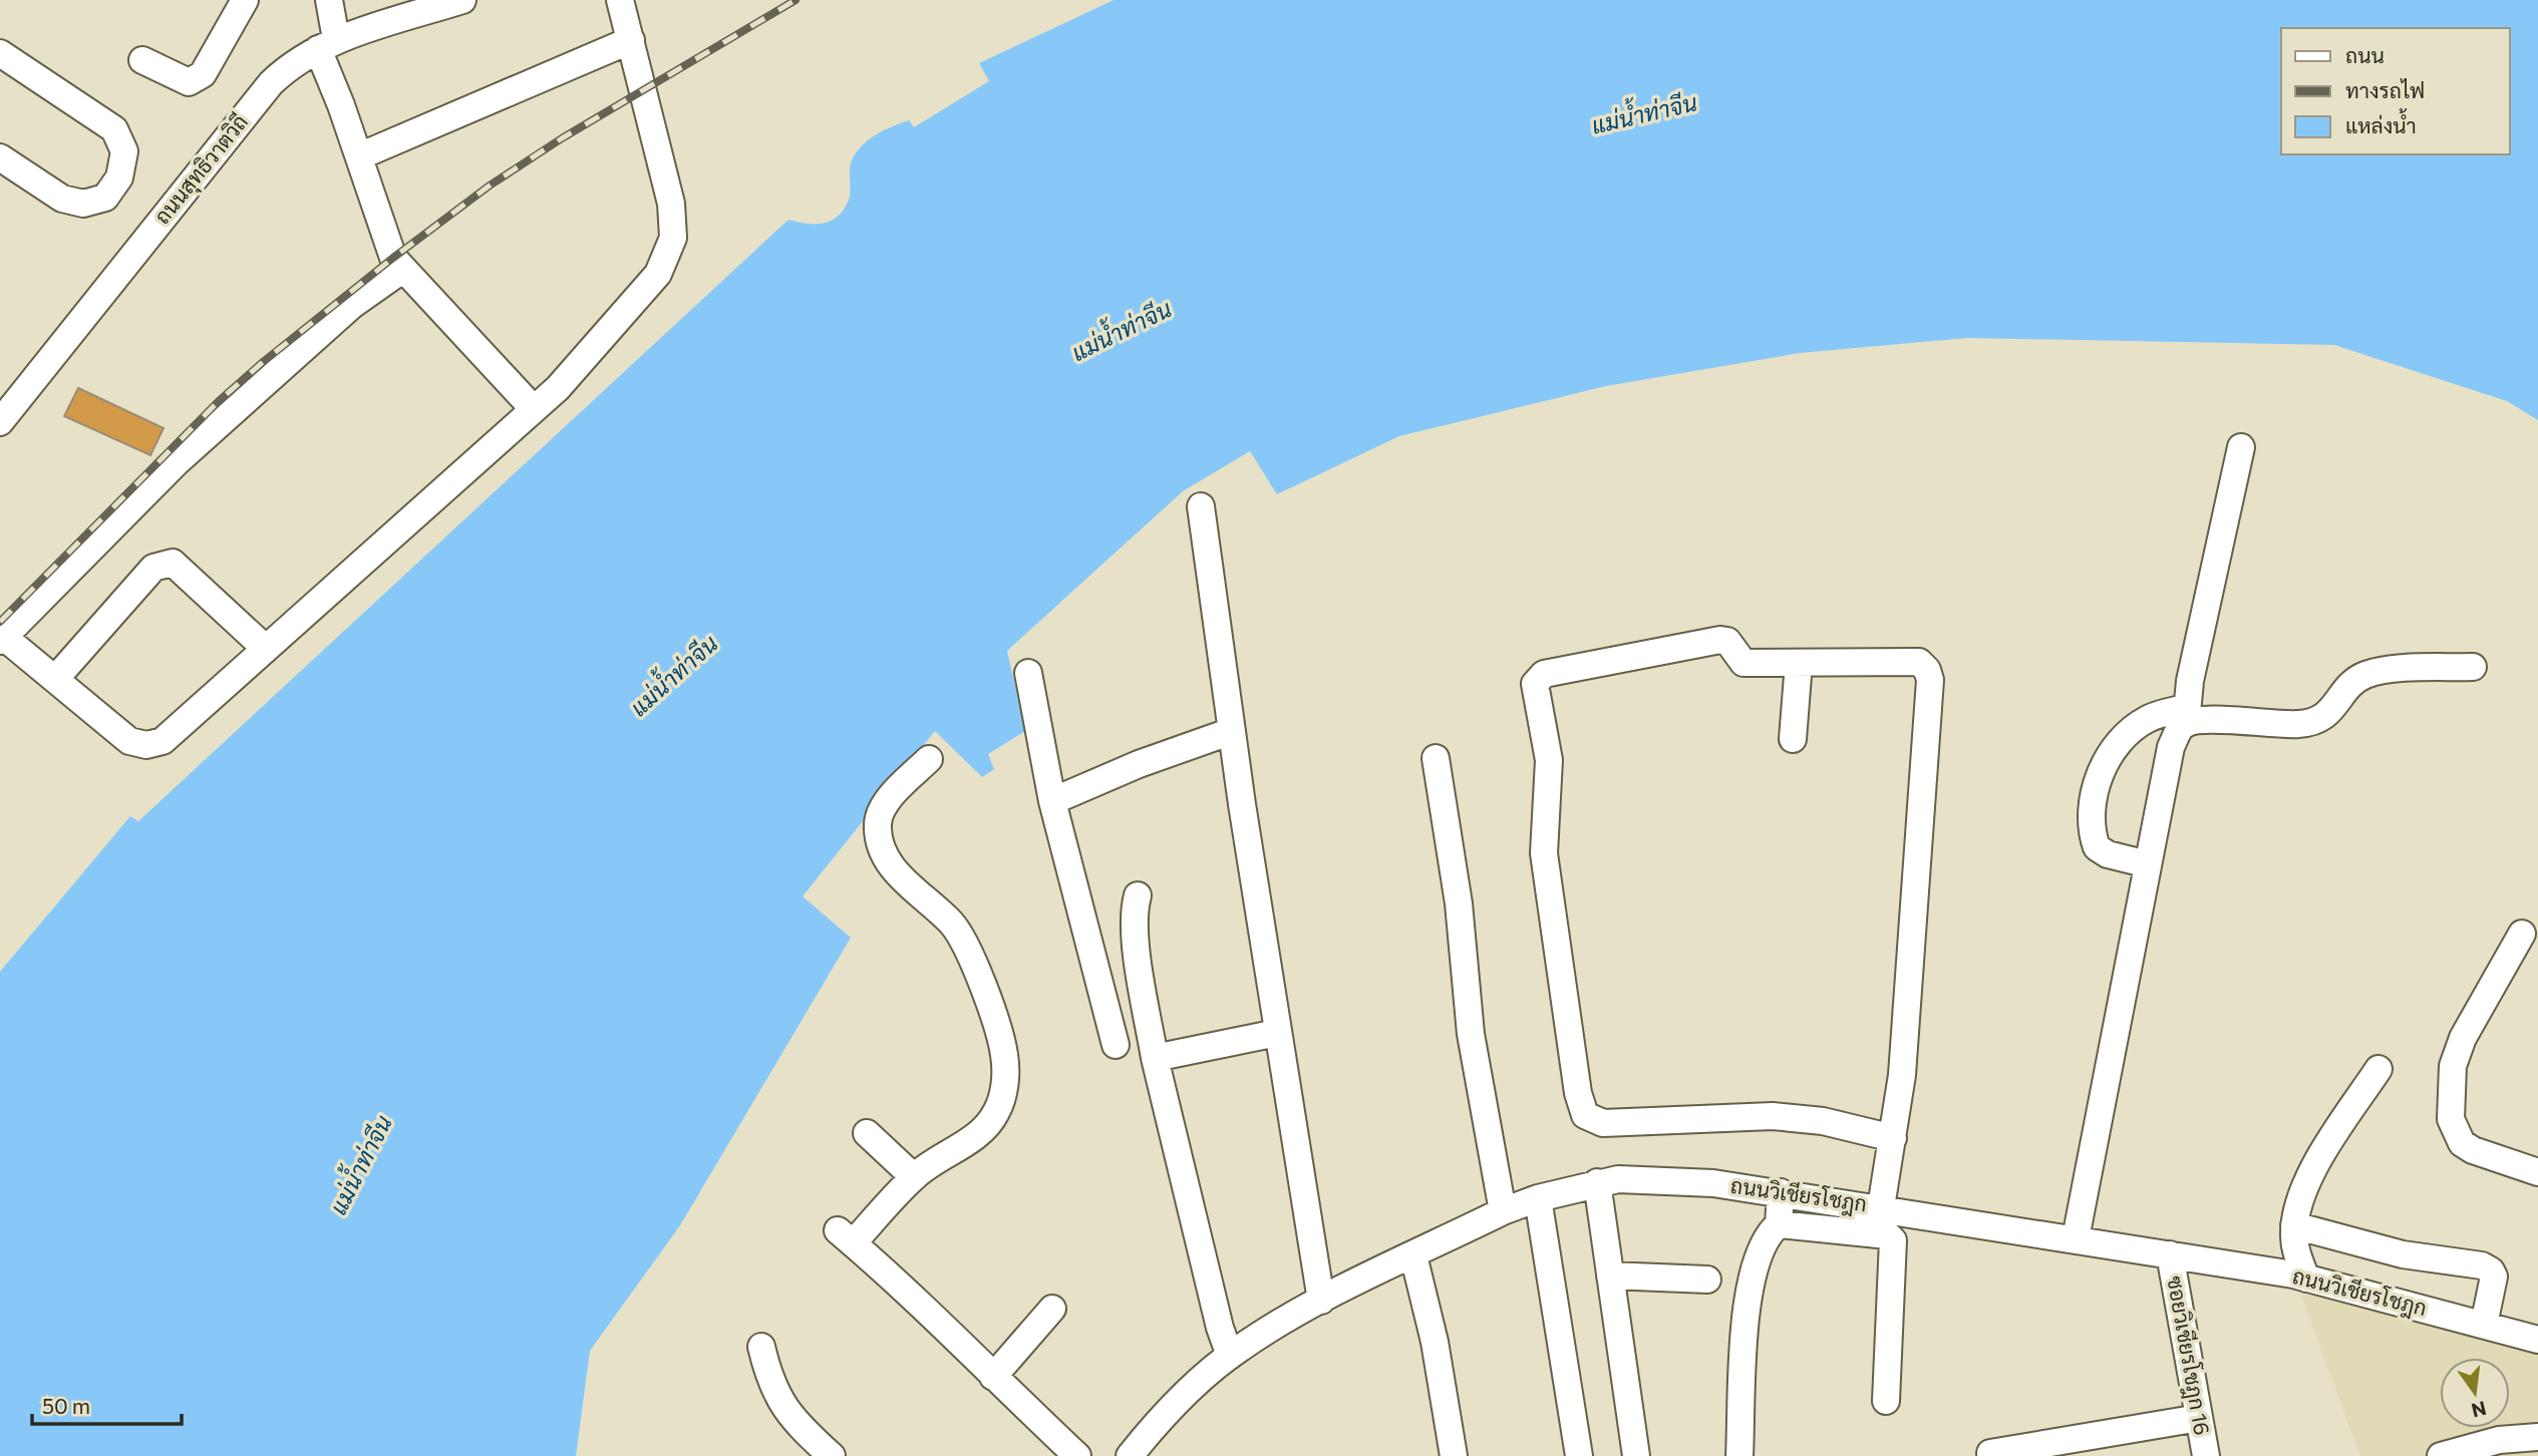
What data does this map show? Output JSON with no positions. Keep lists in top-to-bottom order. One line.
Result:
{"streets":{"street":["ถนนสุทธิวาตวิถี","ถนนวิเชียรโชฎก","ซอยวิเชียรโชฎก 16"]},"crossings":[["ถนนวิเชียรโชฎก","ซอยวิเชียรโชฎก 16"]],"water":["แม่น้ำท่าจีน"],"legend":["ถนน","ทางรถไฟ","แหล่งน้ำ"],"scale_bar":"50 m","north":"bottom"}
